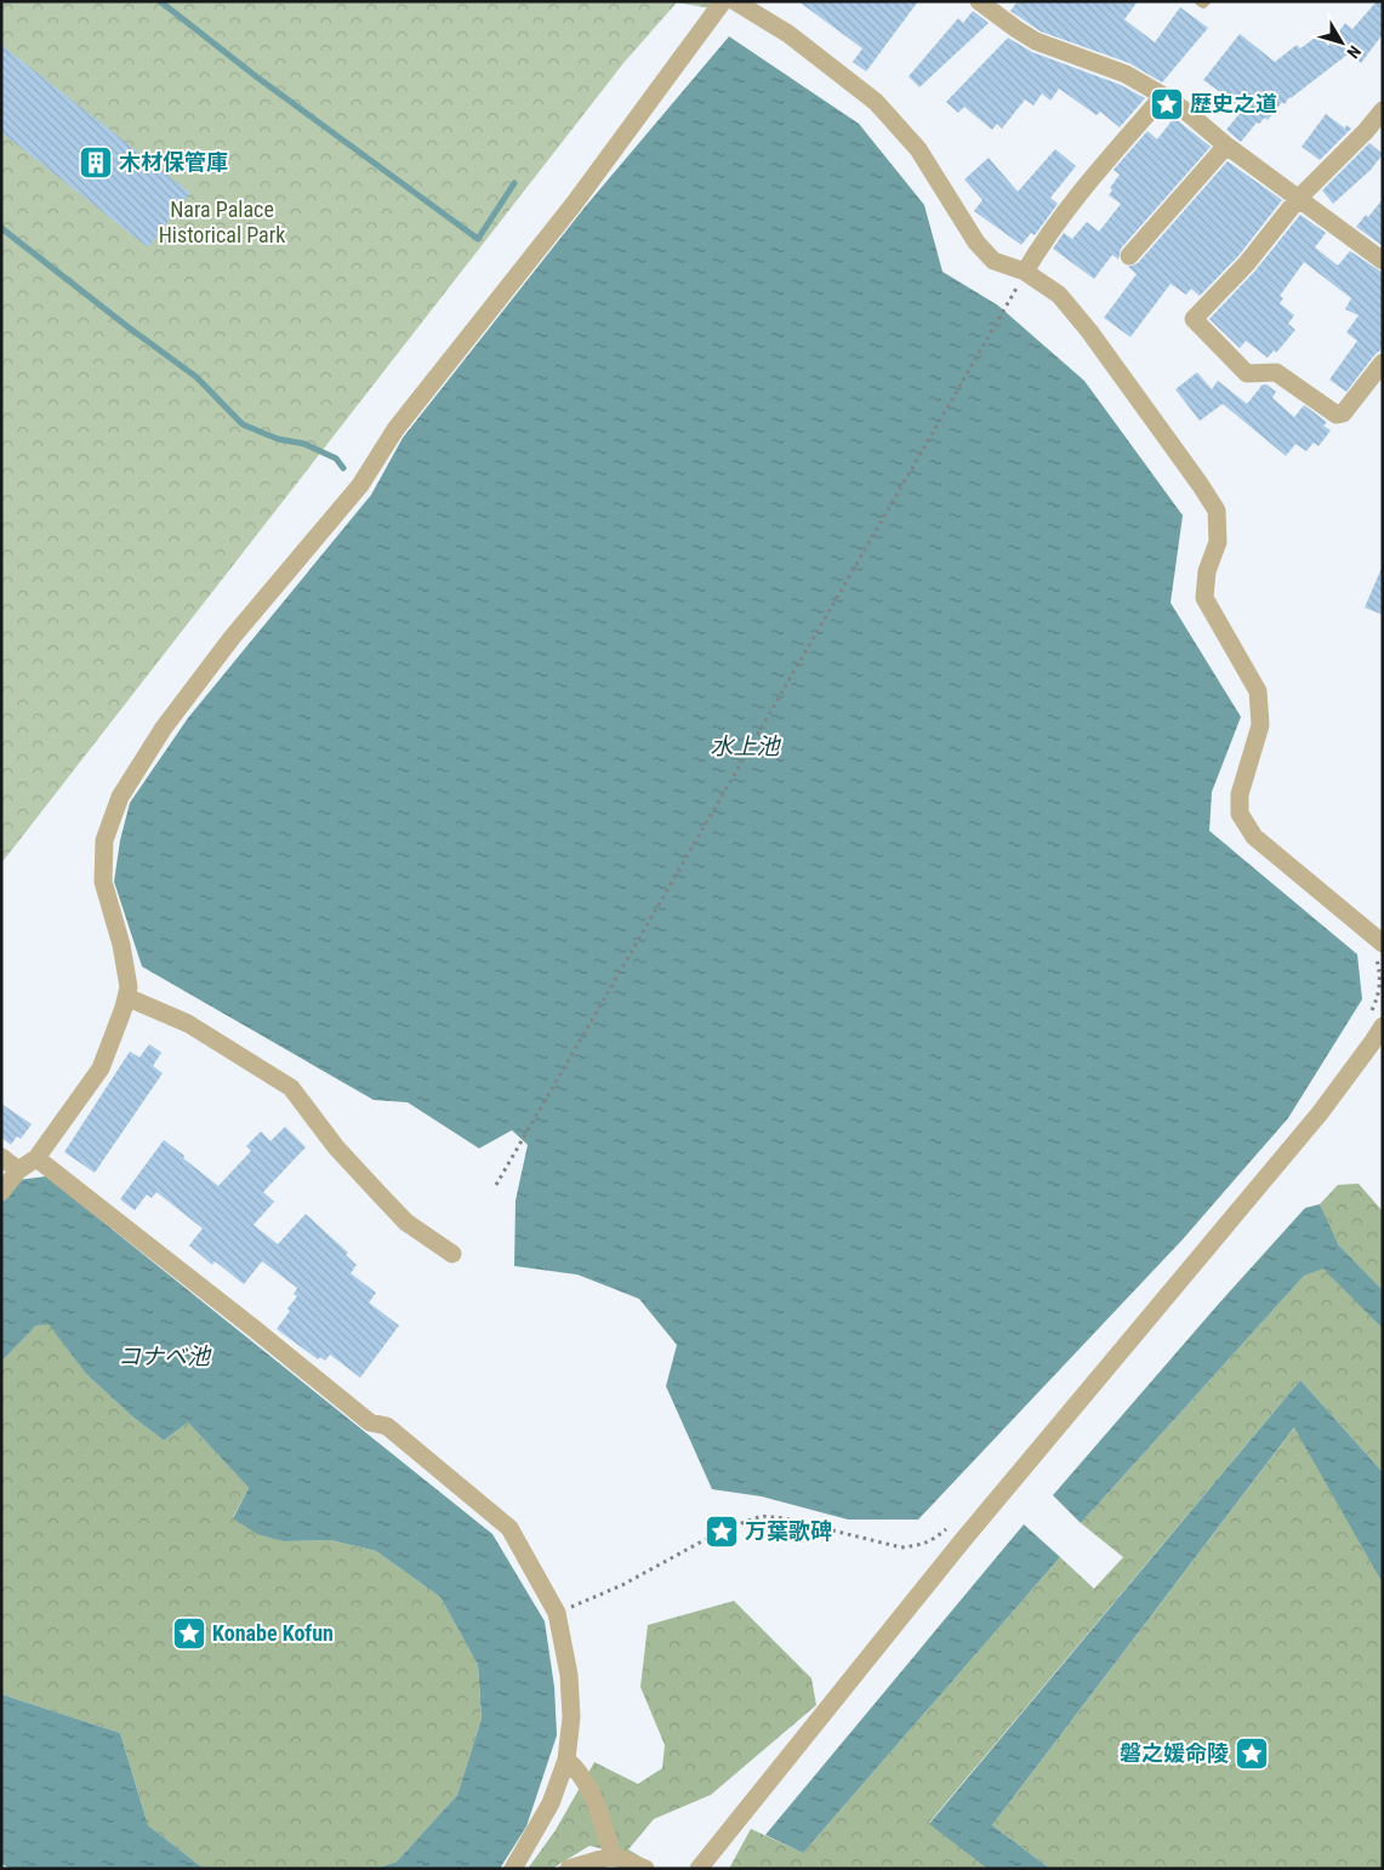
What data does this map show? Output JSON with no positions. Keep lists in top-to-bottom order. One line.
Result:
{"water":["水上池","コナベ池"],"parks":["Nara Palace Historical Park"],"places":{"place":["歴史之道","万葉歌碑","Konabe Kofun","磐之媛命陵"],"building":["木材保管庫"]},"north":"bottom right"}
